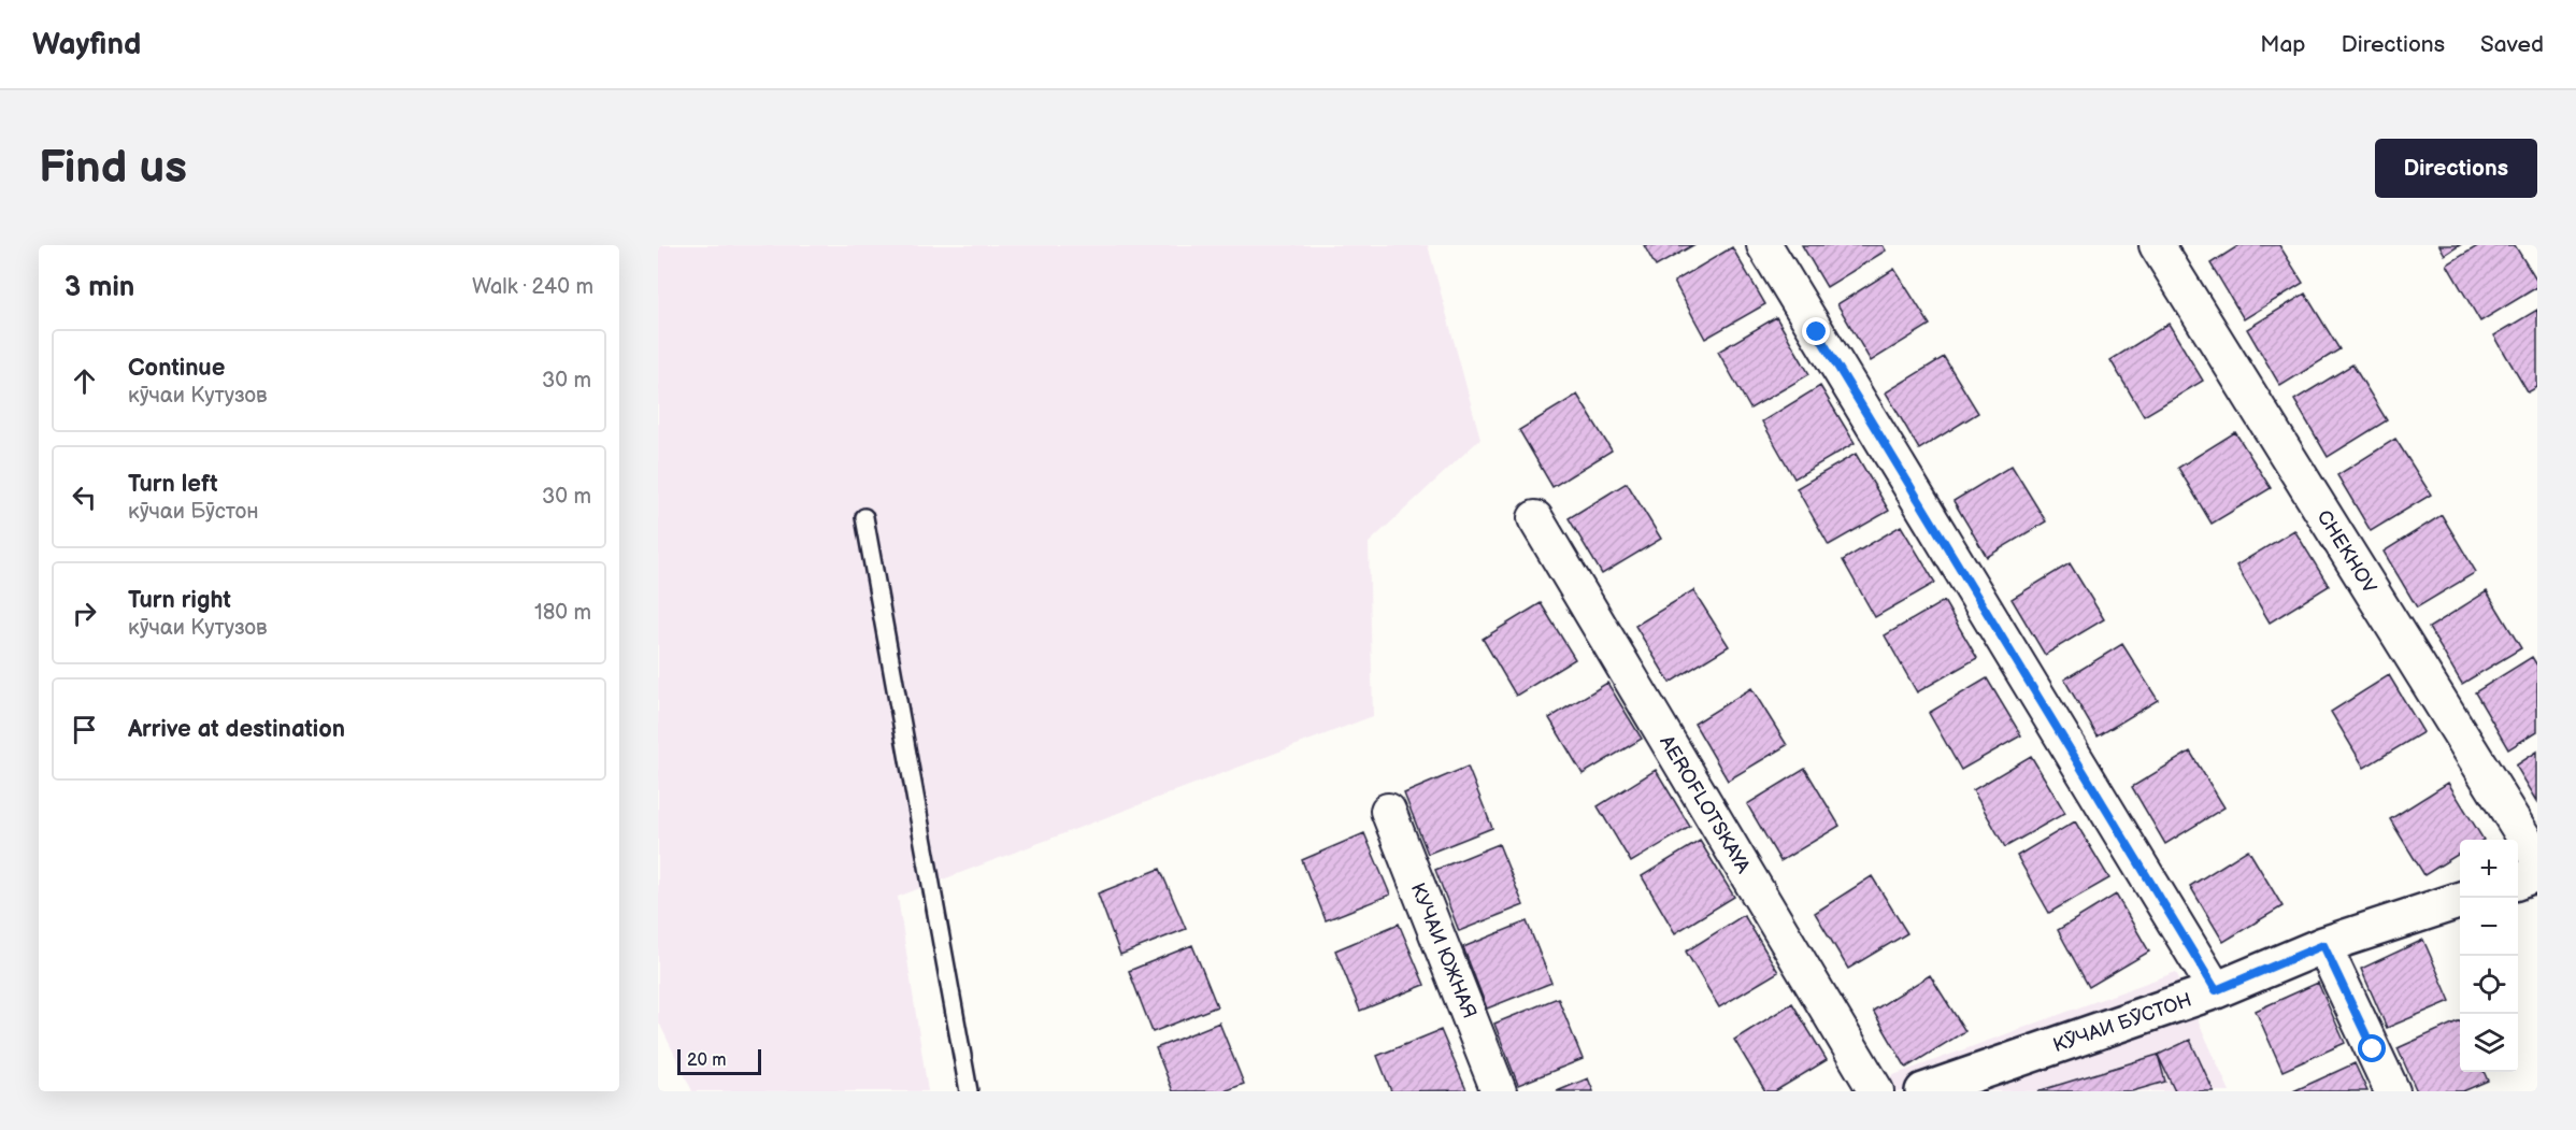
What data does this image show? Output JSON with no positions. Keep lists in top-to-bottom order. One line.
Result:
{"streets":{"main road":["КӮЧАИ БӮСТОН"],"street":["CHEKHOV","AEROFLOTSKAYA","КУЧАИ ЮЖНАЯ"]},"scale_bar":"20 m","page":{"header":"Wayfind","nav":["Map","Directions","Saved"],"buttons":"Directions","title":"Find us","heading":["3 min","Walk · 240 m"],"list":[["Continue","кӯчаи Кутузов","30 m"],["Turn left","кӯчаи Бӯстон","30 m"],["Turn right","кӯчаи Кутузов","180 m"],"Arrive at destination"],"map_buttons":["+","−"],"scale":"20 m"}}
